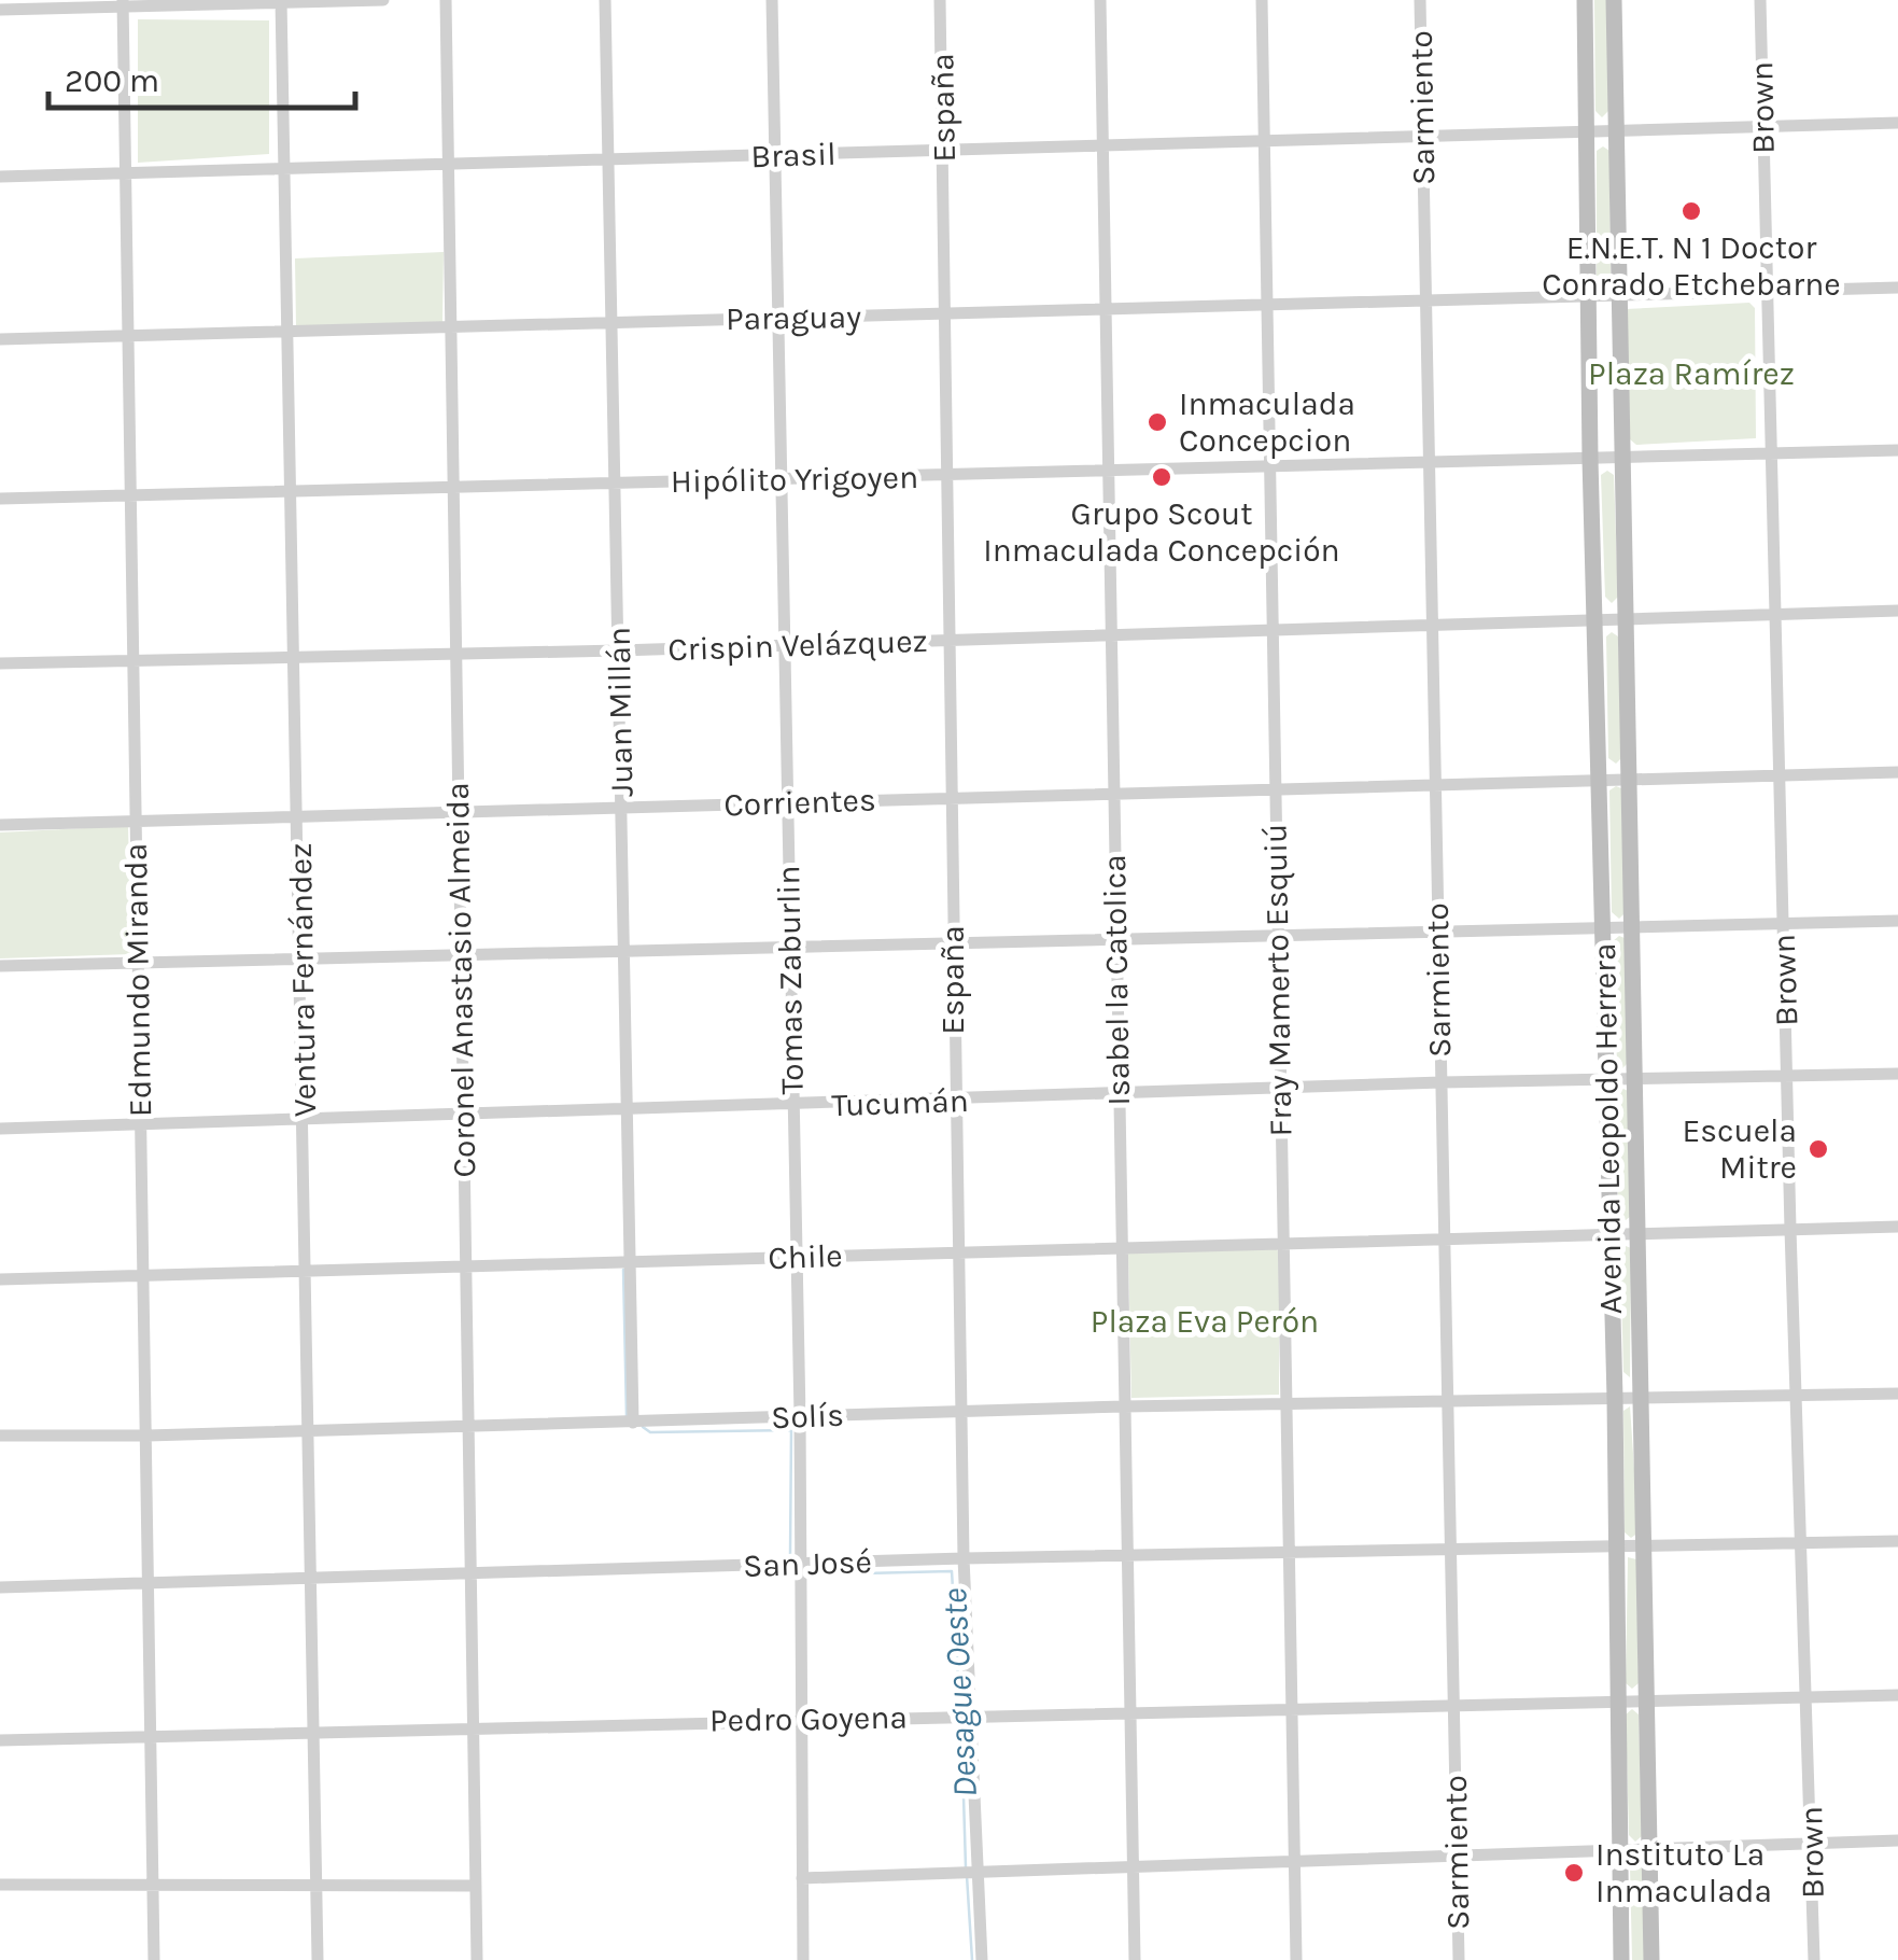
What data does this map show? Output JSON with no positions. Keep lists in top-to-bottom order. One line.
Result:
{"streets":{"street":["España","Sarmiento","Brown","Brasil","Paraguay","Hipólito Yrigoyen","Crispin Velázquez","Juan Millán","Corrientes","Edmundo Miranda","Ventura Fernández","Coronel Anastasio Almeida","Tomas Zaburlin","Isabel la Catolica","Fray Mamerto Esquiú","Tucumán","Avenida Leopoldo Herrera","Chile","Solís","San José","Pedro Goyena"]},"crossings":[["España","Brasil"],["España","Paraguay"],["España","Hipólito Yrigoyen"],["España","Crispin Velázquez"],["España","Corrientes"],["España","Tucumán"],["España","Chile"],["España","Solís"],["España","San José"],["España","Pedro Goyena"],["Sarmiento","Brasil"],["Sarmiento","Paraguay"],["Sarmiento","Hipólito Yrigoyen"],["Sarmiento","Crispin Velázquez"],["Sarmiento","Corrientes"],["Sarmiento","Tucumán"],["Sarmiento","Chile"],["Sarmiento","Solís"],["Sarmiento","San José"],["Sarmiento","Pedro Goyena"],["Brown","Hipólito Yrigoyen"],["Brown","Crispin Velázquez"],["Brown","Corrientes"],["Brown","Tucumán"],["Brown","Chile"],["Brown","Solís"],["Brown","San José"],["Brown","Pedro Goyena"],["Brasil","Juan Millán"],["Brasil","Edmundo Miranda"],["Brasil","Ventura Fernández"],["Brasil","Coronel Anastasio Almeida"],["Brasil","Tomas Zaburlin"],["Brasil","Isabel la Catolica"],["Brasil","Fray Mamerto Esquiú"],["Brasil","Avenida Leopoldo Herrera"],["Paraguay","Juan Millán"],["Paraguay","Edmundo Miranda"],["Paraguay","Ventura Fernández"],["Paraguay","Coronel Anastasio Almeida"],["Paraguay","Tomas Zaburlin"],["Paraguay","Isabel la Catolica"],["Paraguay","Fray Mamerto Esquiú"],["Paraguay","Avenida Leopoldo Herrera"],["Hipólito Yrigoyen","Juan Millán"],["Hipólito Yrigoyen","Edmundo Miranda"],["Hipólito Yrigoyen","Ventura Fernández"],["Hipólito Yrigoyen","Coronel Anastasio Almeida"],["Hipólito Yrigoyen","Tomas Zaburlin"],["Hipólito Yrigoyen","Isabel la Catolica"],["Hipólito Yrigoyen","Fray Mamerto Esquiú"],["Hipólito Yrigoyen","Avenida Leopoldo Herrera"],["Crispin Velázquez","Juan Millán"],["Crispin Velázquez","Edmundo Miranda"],["Crispin Velázquez","Ventura Fernández"],["Crispin Velázquez","Coronel Anastasio Almeida"],["Crispin Velázquez","Tomas Zaburlin"],["Crispin Velázquez","Isabel la Catolica"],["Crispin Velázquez","Fray Mamerto Esquiú"],["Crispin Velázquez","Avenida Leopoldo Herrera"],["Juan Millán","Corrientes"],["Juan Millán","Tucumán"],["Juan Millán","Chile"],["Juan Millán","Solís"],["Corrientes","Edmundo Miranda"],["Corrientes","Ventura Fernández"],["Corrientes","Coronel Anastasio Almeida"],["Corrientes","Tomas Zaburlin"],["Corrientes","Isabel la Catolica"],["Corrientes","Fray Mamerto Esquiú"],["Corrientes","Avenida Leopoldo Herrera"],["Edmundo Miranda","Tucumán"],["Edmundo Miranda","Chile"],["Edmundo Miranda","Solís"],["Edmundo Miranda","San José"],["Edmundo Miranda","Pedro Goyena"],["Ventura Fernández","Tucumán"],["Ventura Fernández","Chile"],["Ventura Fernández","Solís"],["Ventura Fernández","San José"],["Ventura Fernández","Pedro Goyena"],["Coronel Anastasio Almeida","Tucumán"],["Coronel Anastasio Almeida","Chile"],["Coronel Anastasio Almeida","Solís"],["Coronel Anastasio Almeida","San José"],["Coronel Anastasio Almeida","Pedro Goyena"],["Tomas Zaburlin","Tucumán"],["Tomas Zaburlin","Chile"],["Tomas Zaburlin","Solís"],["Tomas Zaburlin","San José"],["Tomas Zaburlin","Pedro Goyena"],["Isabel la Catolica","Tucumán"],["Isabel la Catolica","Chile"],["Isabel la Catolica","Solís"],["Isabel la Catolica","San José"],["Isabel la Catolica","Pedro Goyena"],["Fray Mamerto Esquiú","Tucumán"],["Fray Mamerto Esquiú","Chile"],["Fray Mamerto Esquiú","Solís"],["Fray Mamerto Esquiú","San José"],["Fray Mamerto Esquiú","Pedro Goyena"],["Tucumán","Avenida Leopoldo Herrera"],["Avenida Leopoldo Herrera","Chile"],["Avenida Leopoldo Herrera","Solís"],["Avenida Leopoldo Herrera","San José"],["Avenida Leopoldo Herrera","Pedro Goyena"]],"water":["Desague Oeste"],"parks":["Plaza Ramírez","Plaza Eva Perón"],"places":["E.N.E.T. N 1 Doctor Conrado Etchebarne","Inmaculada Concepcion","Grupo Scout Inmaculada Concepción","Escuela Mitre","Instituto La Inmaculada"],"scale_bar":"200 m"}
